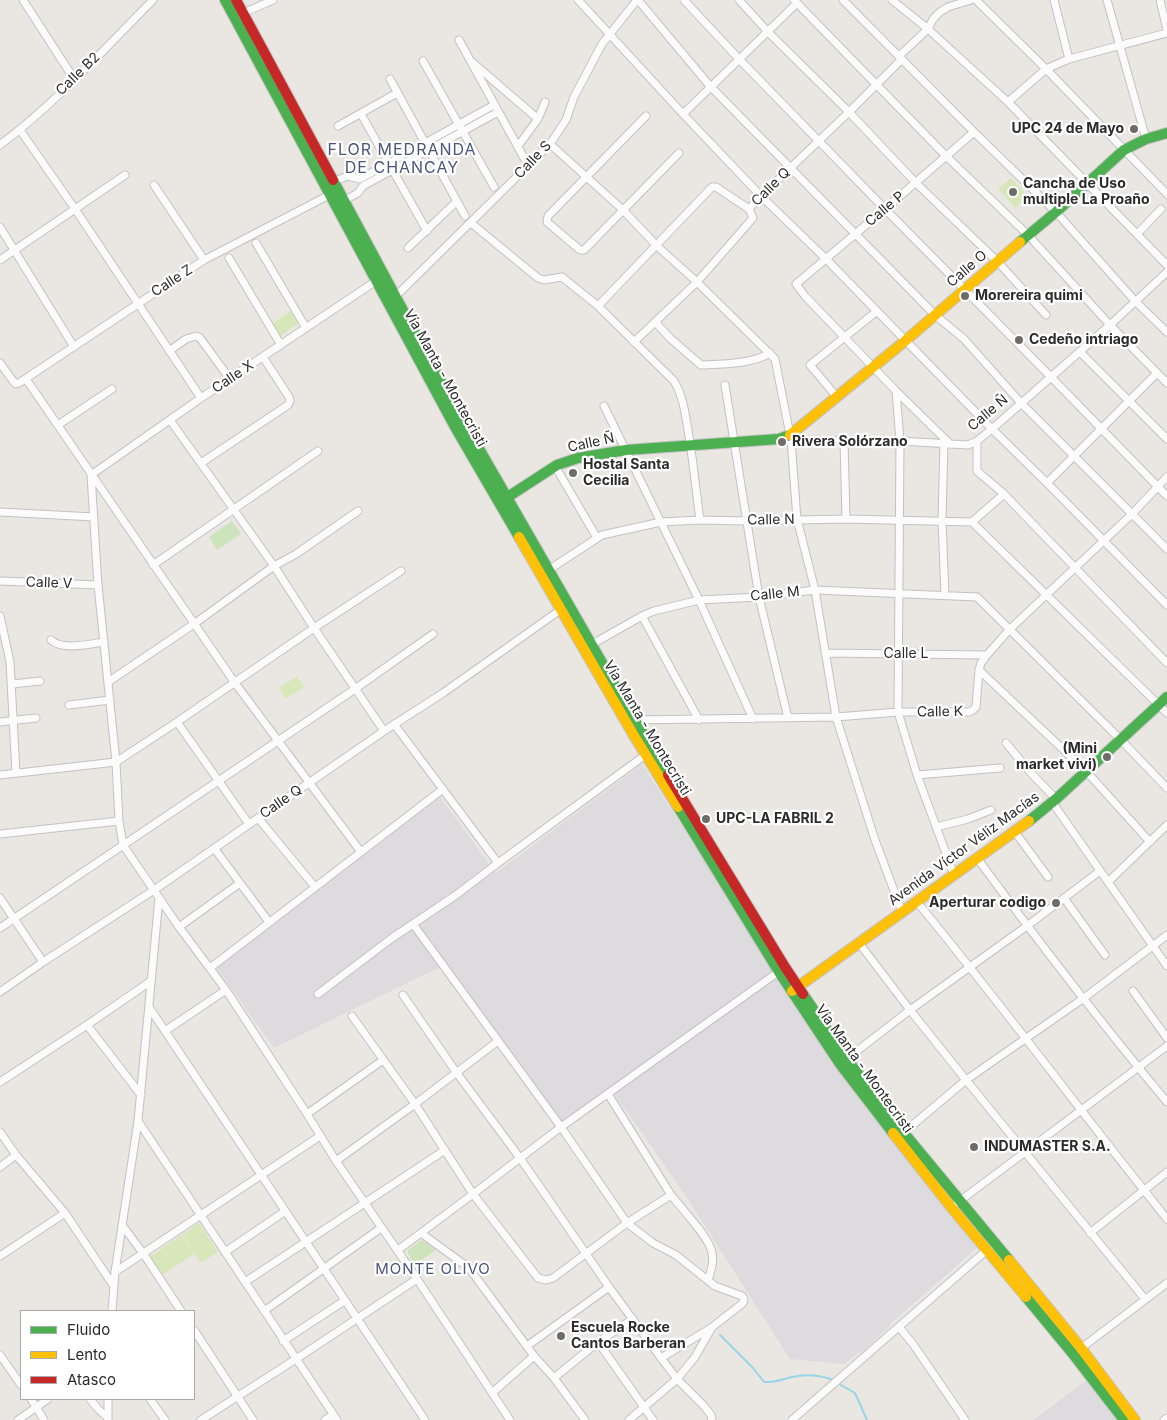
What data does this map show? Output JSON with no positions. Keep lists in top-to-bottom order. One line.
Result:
{"streets":{"main road":["Calle O","Vía Manta - Montecristi","Calle Ñ","Avenida Víctor Véliz Macías"],"street":["Calle B2","Calle S","Calle Q","Calle P","Calle Z","Calle X","Calle N","Calle V","Calle M","Calle L","Calle K"]},"crossings":[["Calle S","Vía Manta - Montecristi"],["Calle Q","Vía Manta - Montecristi"],["Calle O","Calle Ñ"],["Calle Z","Vía Manta - Montecristi"],["Calle X","Vía Manta - Montecristi"],["Vía Manta - Montecristi","Calle Ñ"],["Vía Manta - Montecristi","Calle N"],["Vía Manta - Montecristi","Calle M"],["Vía Manta - Montecristi","Calle K"],["Vía Manta - Montecristi","Avenida Víctor Véliz Macías"],["Calle M","Calle K"],["Calle L","Calle K"]],"districts":["FLOR MEDRANDA DE CHANCAY","MONTE OLIVO"],"places":["UPC 24 de Mayo","Cancha de Uso multiple La Proaño","Morereira quimi","Cedeño intriago","Rivera Solórzano","Hostal Santa Cecilia","(Mini market vivi)","UPC-LA FABRIL 2","Aperturar codigo","INDUMASTER S.A.","Escuela Rocke Cantos Barberan"],"legend":["Fluido","Lento","Atasco"]}
